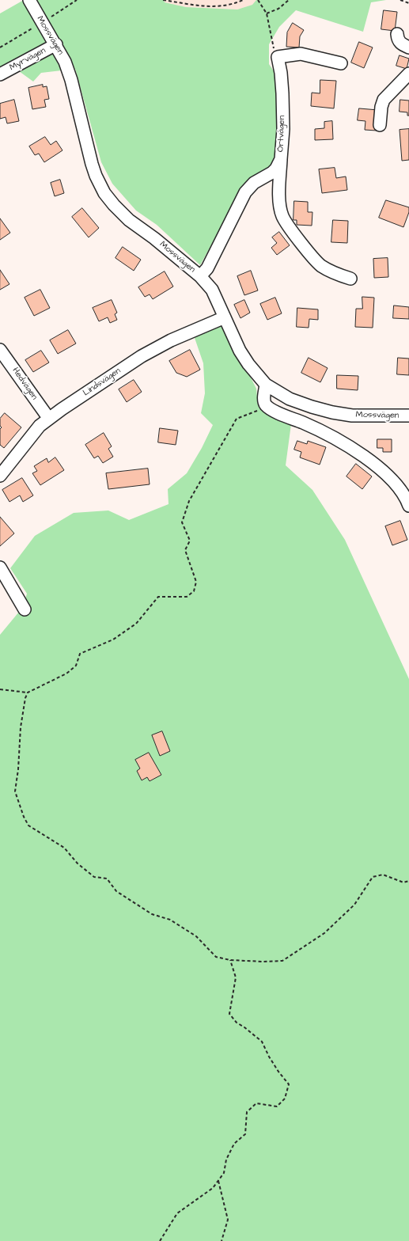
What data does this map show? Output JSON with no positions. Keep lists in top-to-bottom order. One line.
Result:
{"streets":{"street":["Mossvägen","Myrvägen","Örtvägen","Lindsvägen","Hedvägen"]},"crossings":[["Mossvägen","Myrvägen"],["Mossvägen","Örtvägen"],["Mossvägen","Lindsvägen"],["Lindsvägen","Hedvägen"]]}
